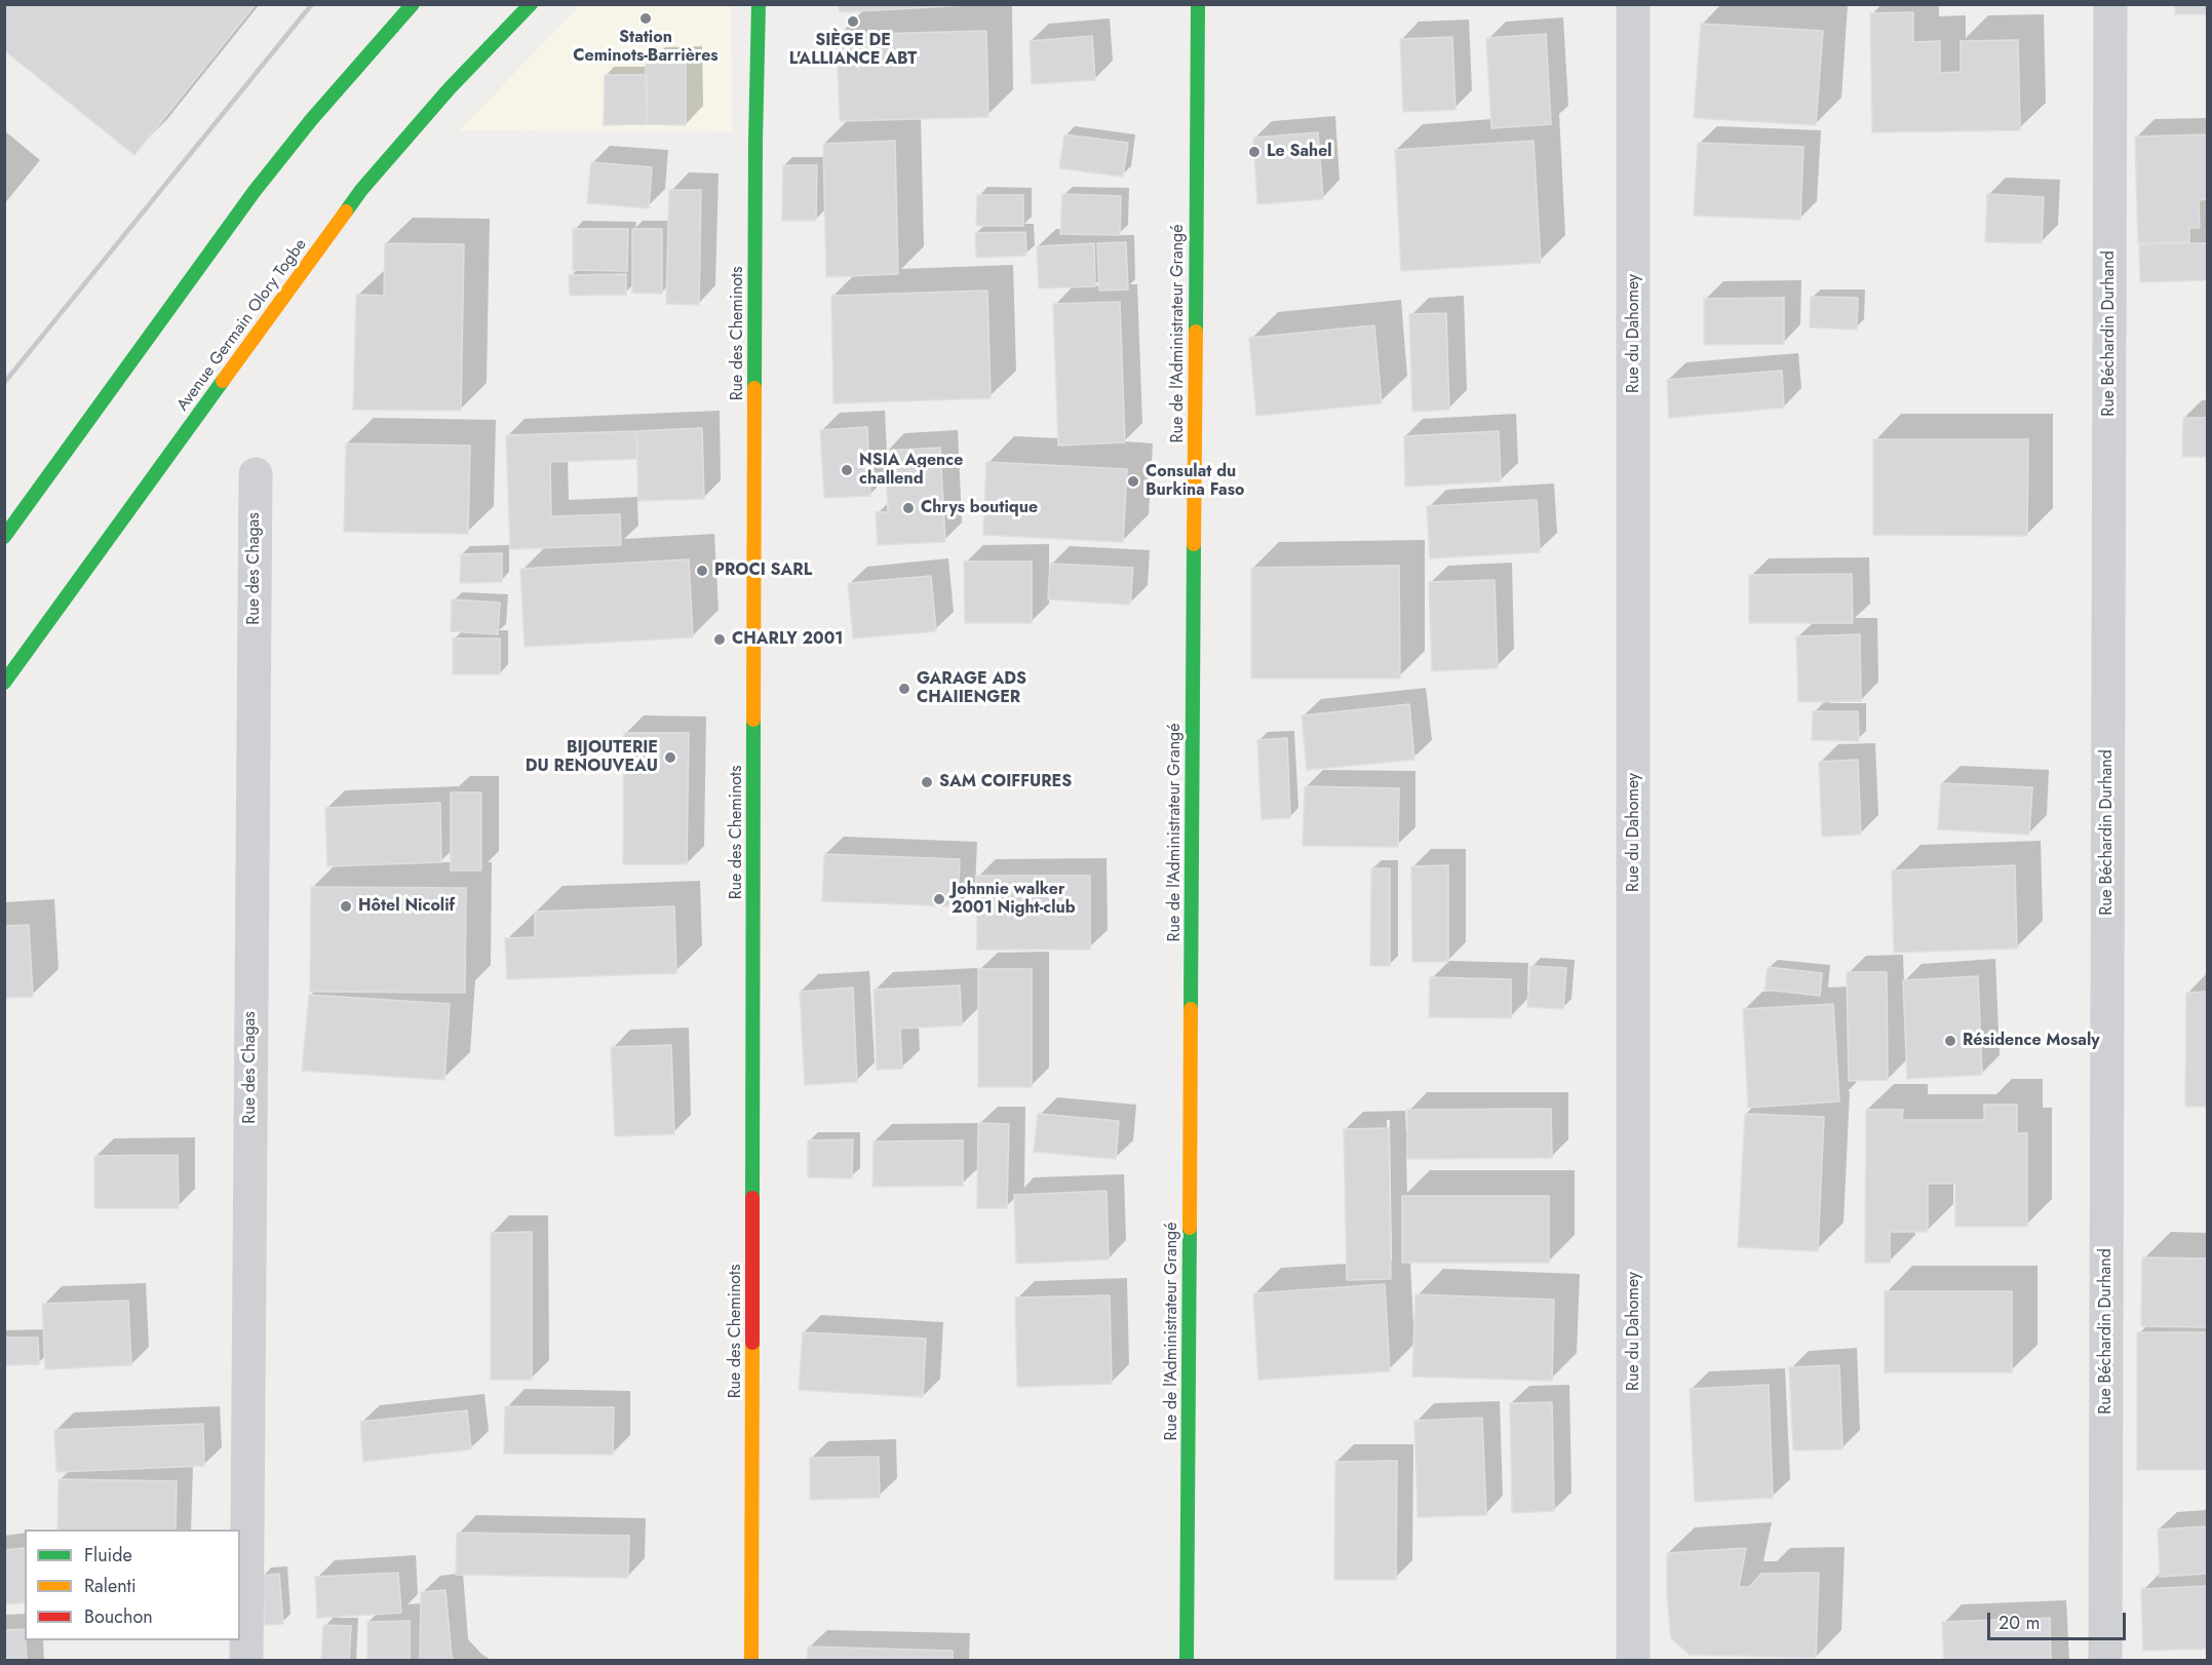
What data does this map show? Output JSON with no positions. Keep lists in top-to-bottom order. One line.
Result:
{"streets":{"main road":["Avenue Germain Olory Togbe","Rue des Cheminots","Rue de l'Administrateur Grangé"],"street":["Rue du Dahomey","Rue Béchardin Durhand","Rue des Chagas"]},"places":["Station Ceminots-Barrières","SIÈGE DE L'ALLIANCE ABT","Le Sahel","NSIA Agence challend","Consulat du Burkina Faso","Chrys boutique","PROCI SARL","CHARLY 2001","GARAGE ADS CHAIIENGER","BIJOUTERIE DU RENOUVEAU","SAM COIFFURES","Johnnie walker 2001 Night-club","Hôtel Nicolif","Résidence Mosaly"],"legend":["Fluide","Ralenti","Bouchon"],"scale_bar":"20 m"}
